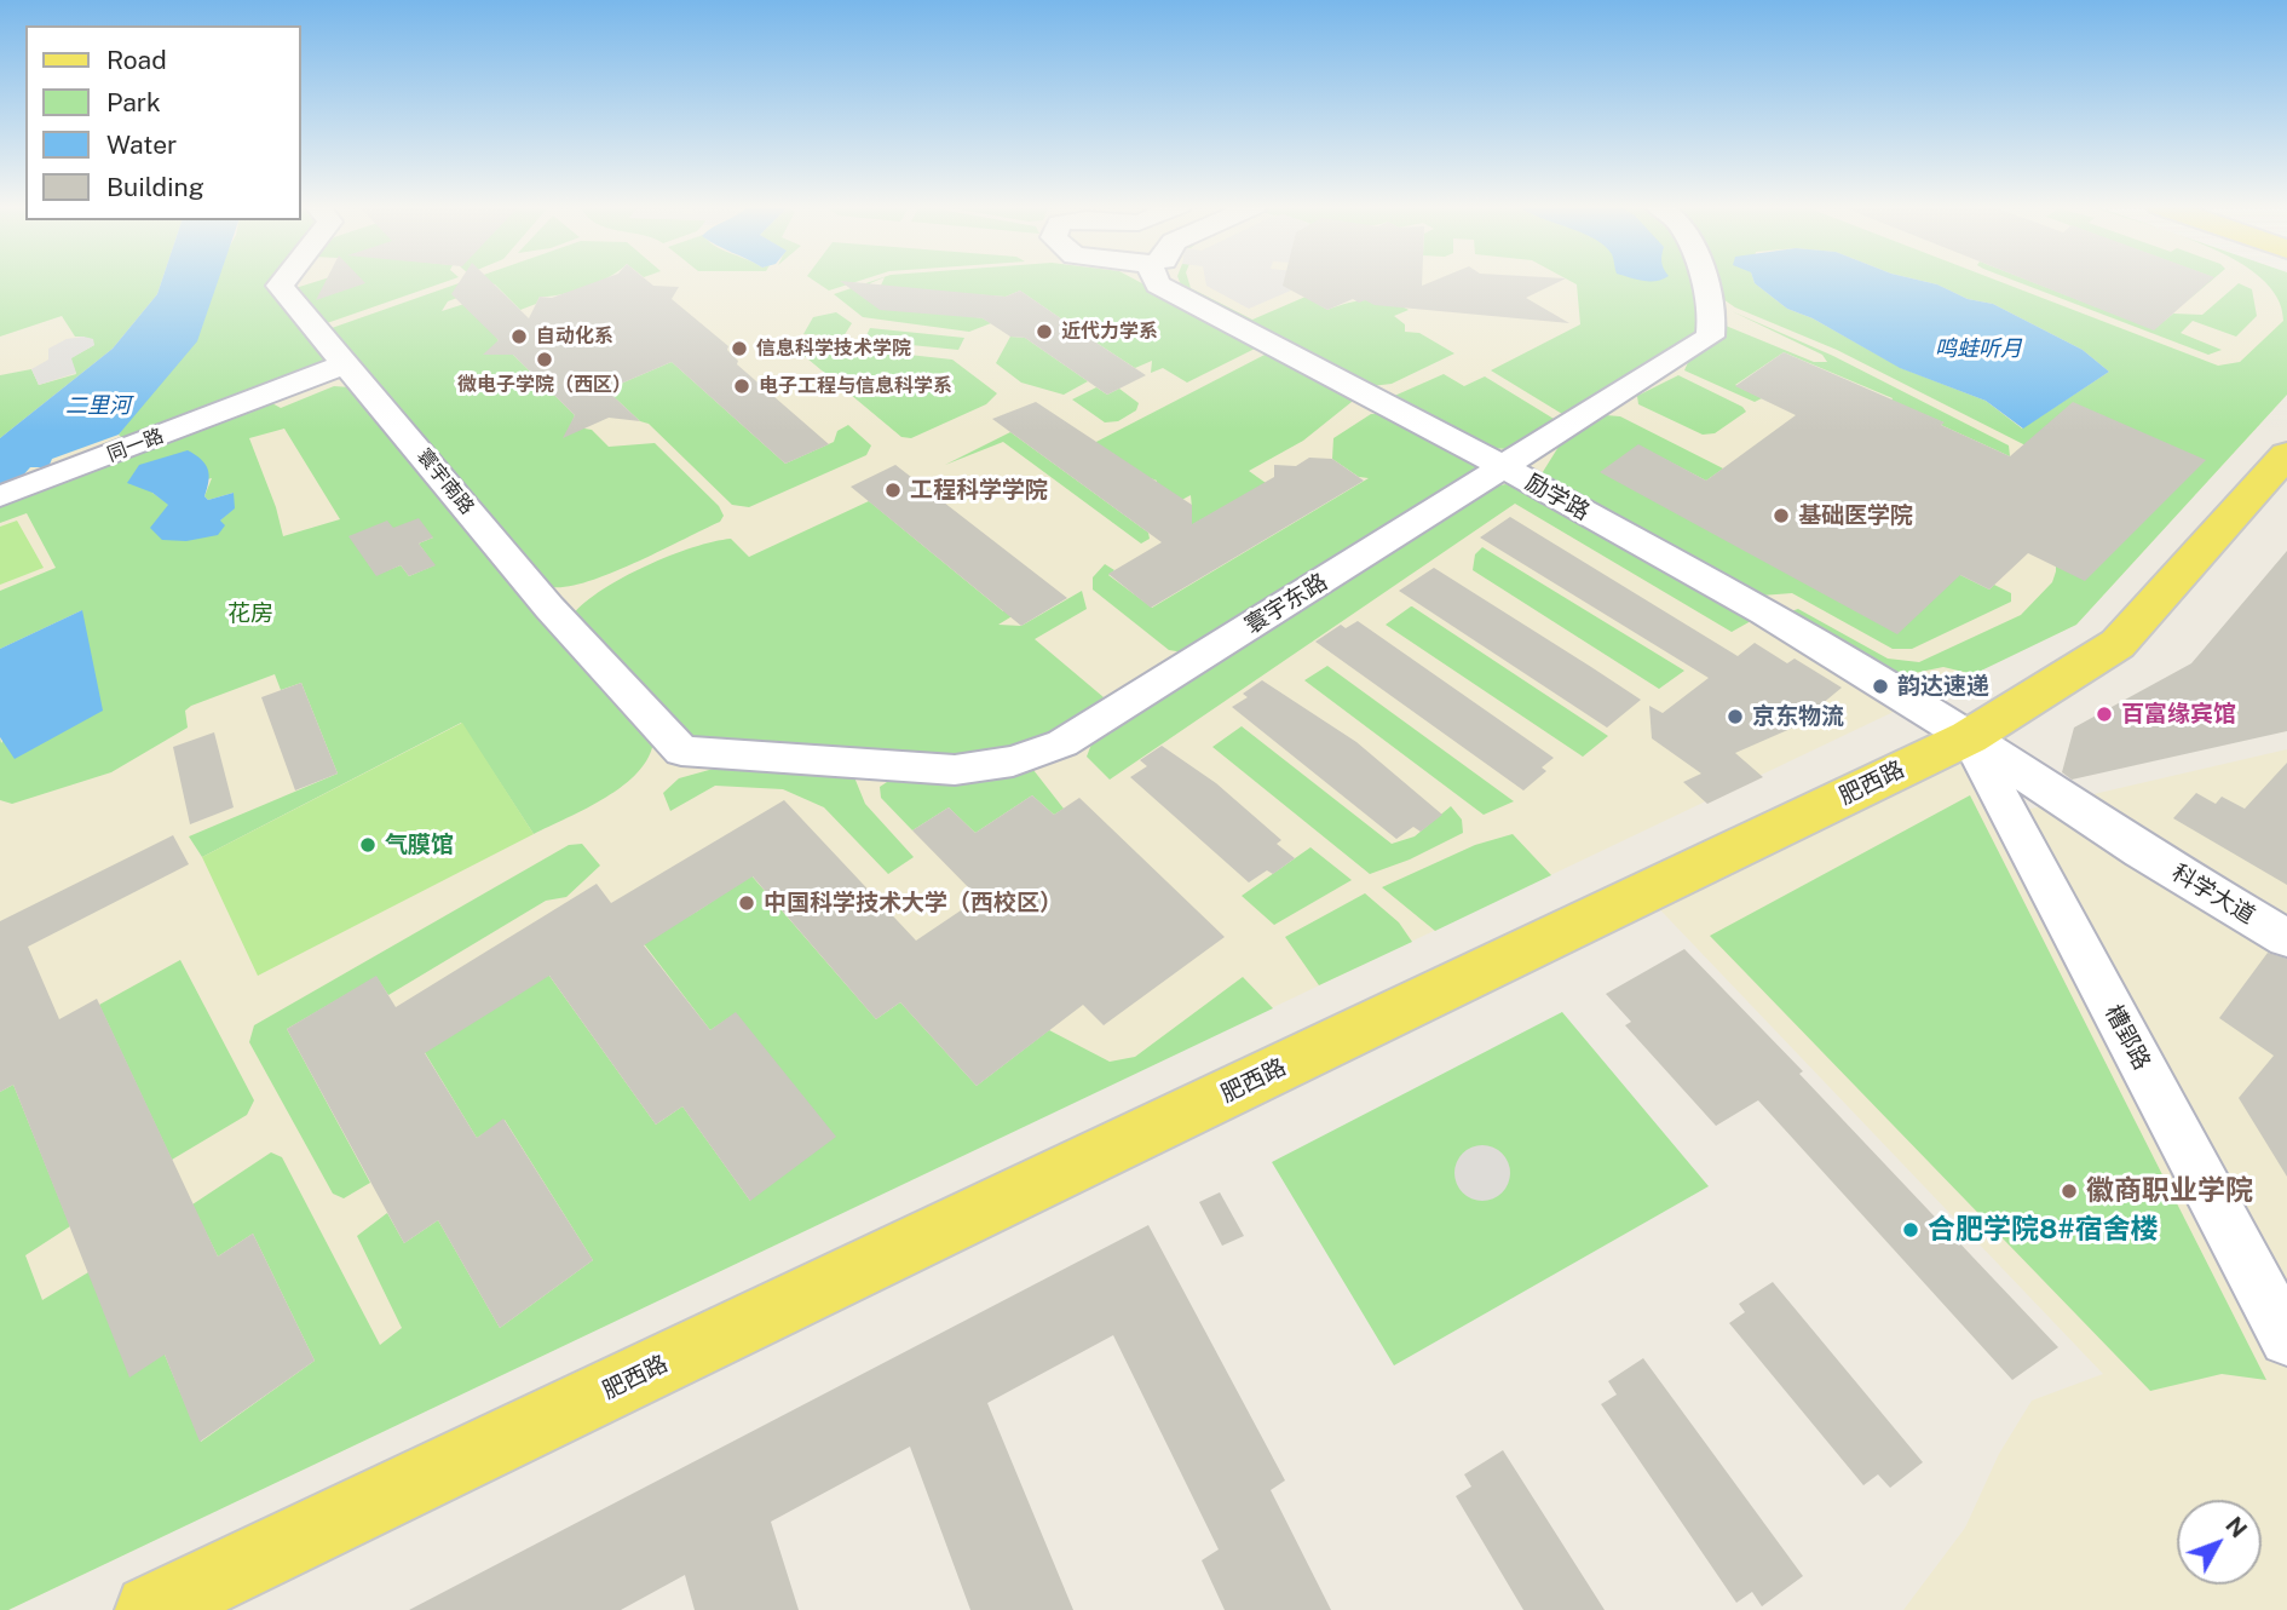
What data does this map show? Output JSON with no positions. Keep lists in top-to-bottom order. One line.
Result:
{"streets":{"main road":["肥西路"],"street":["同一路","寰宇南路","励学路","寰宇东路","科学大道","槽郢路"]},"crossings":[["同一路","寰宇南路"],["寰宇南路","寰宇东路"],["励学路","寰宇东路"],["励学路","肥西路"],["励学路","科学大道"],["励学路","槽郢路"],["肥西路","槽郢路"]],"water":["鸣蛙听月","二里河"],"parks":["花房"],"places":["近代力学系","自动化系","信息科学技术学院","微电子学院（西区）","电子工程与信息科学系","工程科学学院","基础医学院","韵达速递","百富缘宾馆","京东物流","气膜馆","中国科学技术大学（西校区）","徽商职业学院","合肥学院8#宿舍楼"],"legend":["Road","Park","Water","Building"],"north":"top right"}
